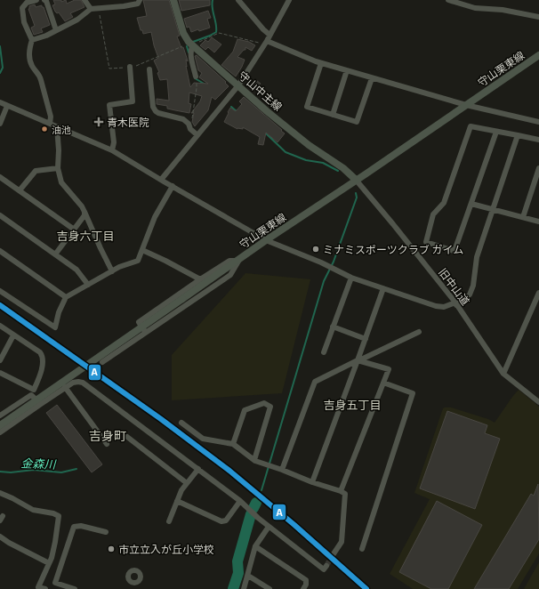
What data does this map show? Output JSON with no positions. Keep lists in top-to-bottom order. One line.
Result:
{"streets":{"main road":["守山栗東線","守山中主線"],"street":["旧中山道"]},"crossings":[["守山栗東線","守山中主線"],["守山栗東線","旧中山道"],["守山中主線","旧中山道"]],"districts":["吉身六丁目","吉身五丁目","吉身町"],"water":["金森川"],"places":{"health":["青木医院"],"other":["油池","ミナミスポーツクラブ ガイム","市立立入が丘小学校"]},"lines":["transit line A"]}
